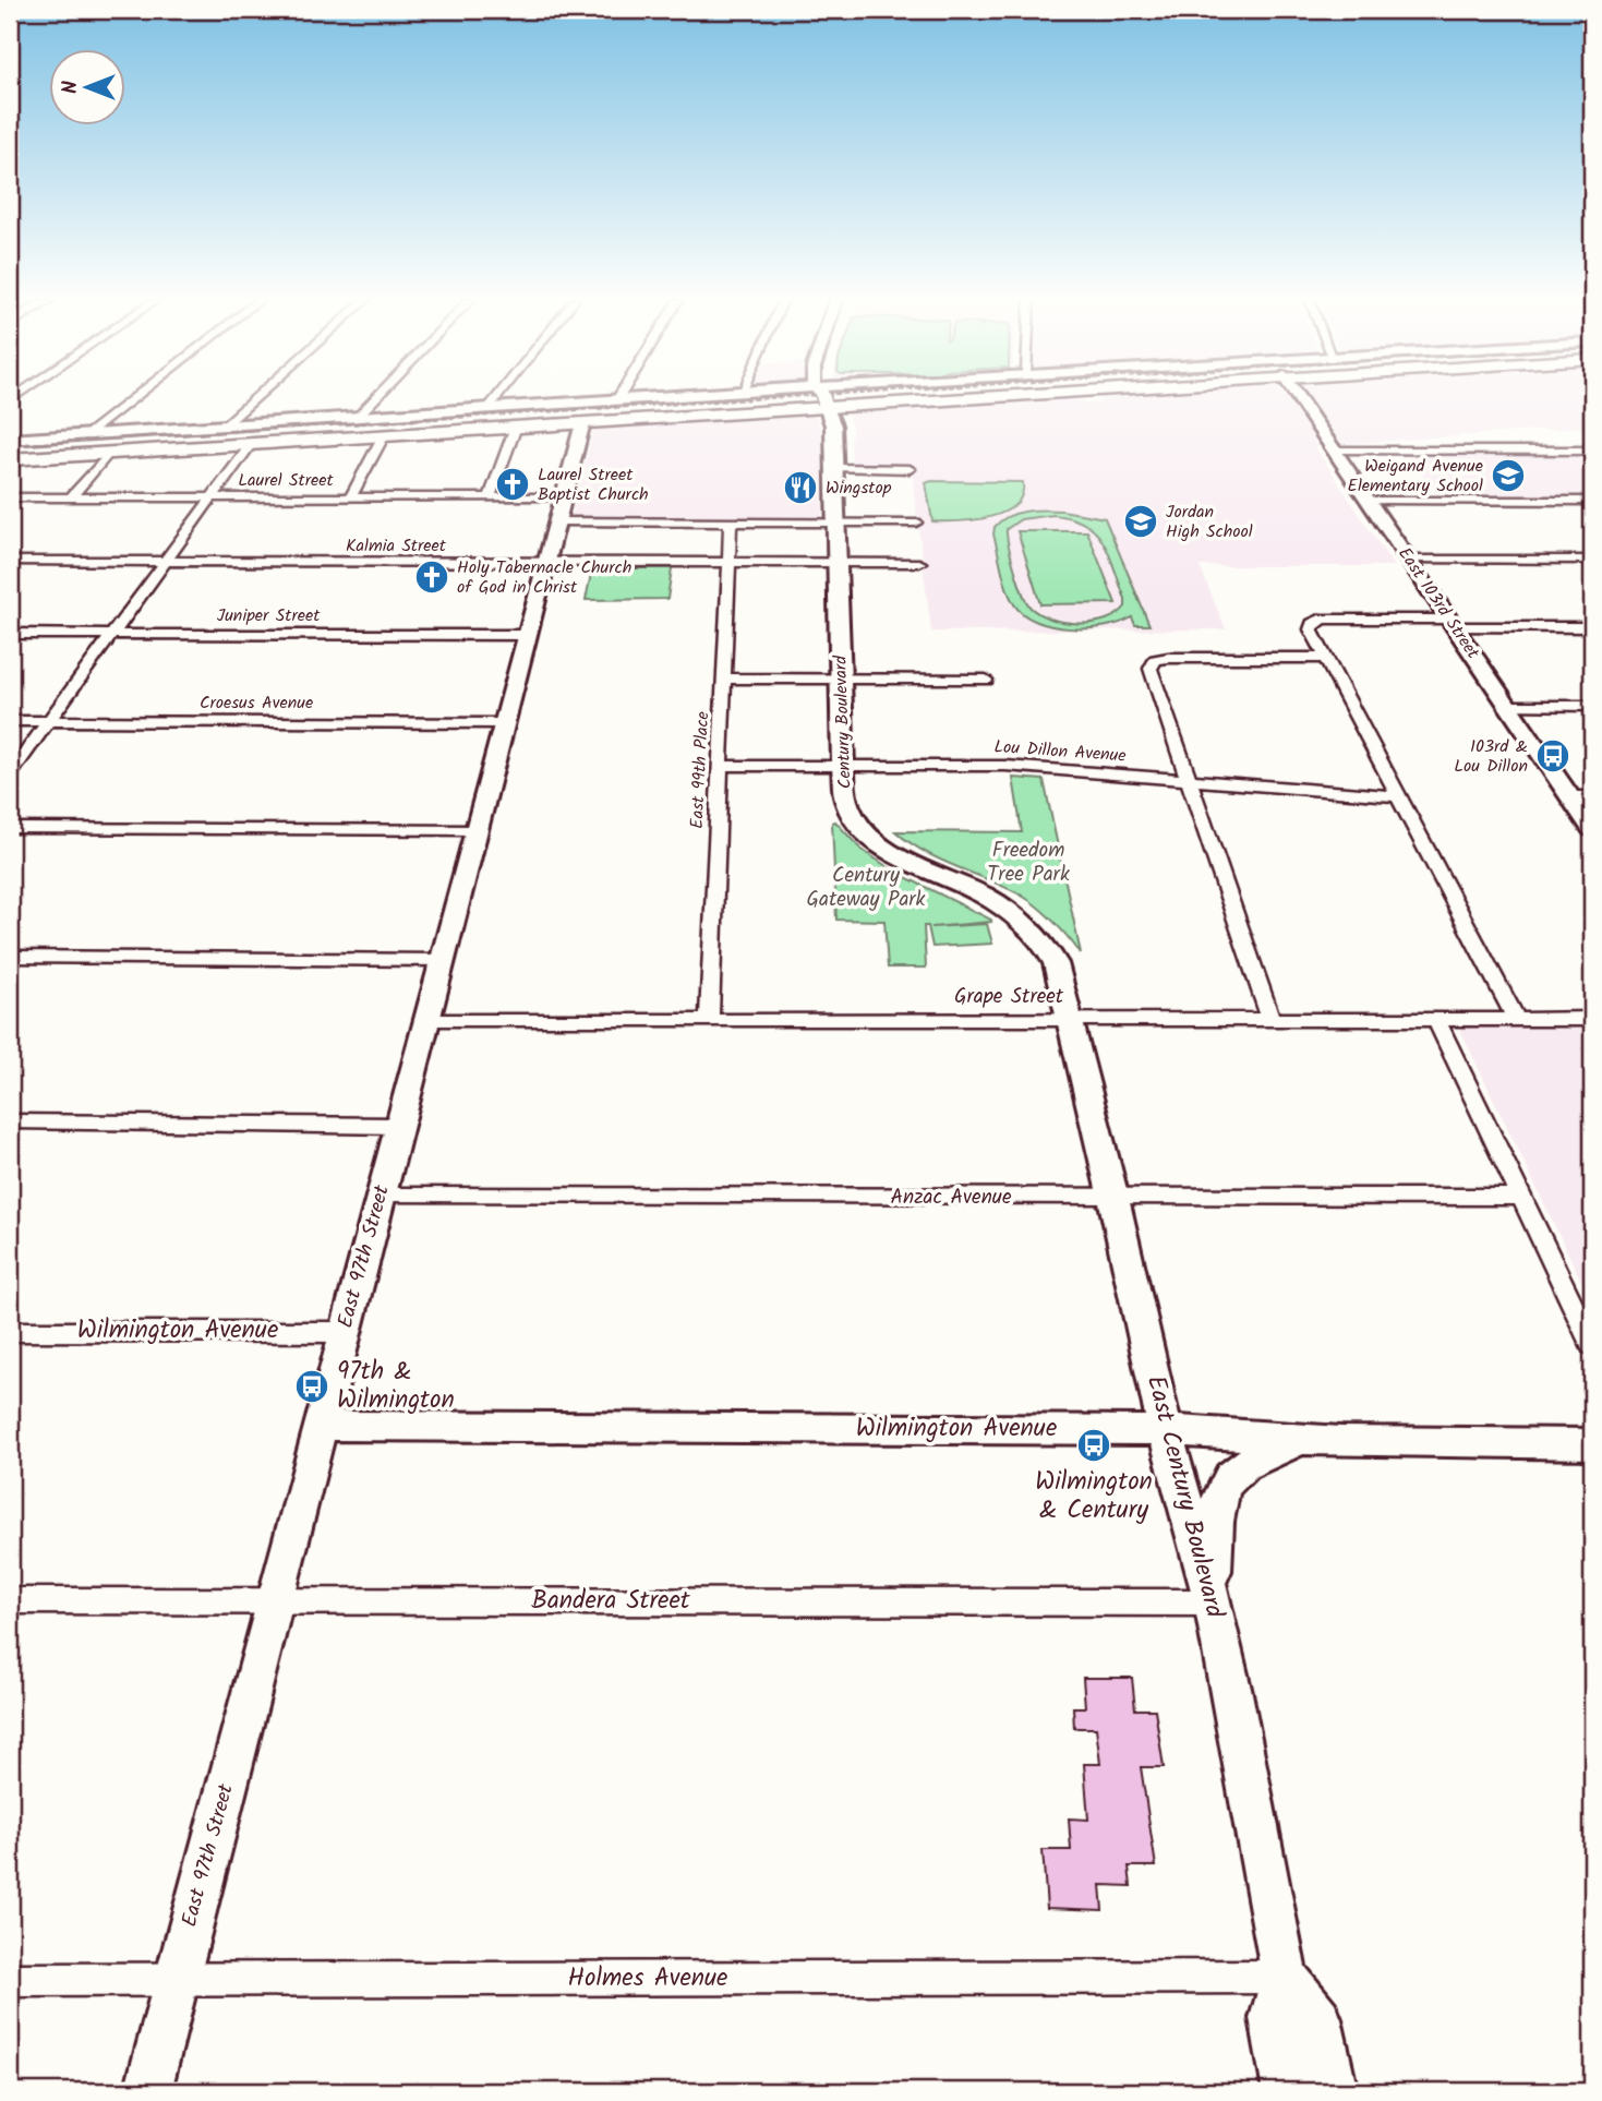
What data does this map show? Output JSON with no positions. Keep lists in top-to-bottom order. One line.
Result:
{"streets":{"street":["Laurel Street","Kalmia Street","East 103rd Street","Juniper Street","Croesus Avenue","Century Boulevard","Lou Dillon Avenue","East 99th Place","Grape Street","Anzac Avenue","East 97th Street","Wilmington Avenue","East Century Boulevard","Bandera Street","Holmes Avenue"]},"crossings":[["Laurel Street","East 97th Street"],["Kalmia Street","Century Boulevard"],["Kalmia Street","East 99th Place"],["Kalmia Street","East 97th Street"],["Juniper Street","East 97th Street"],["Croesus Avenue","East 97th Street"],["Century Boulevard","Lou Dillon Avenue"],["Century Boulevard","Grape Street"],["Century Boulevard","East Century Boulevard"],["Lou Dillon Avenue","East 99th Place"],["East 99th Place","Grape Street"],["Grape Street","East 97th Street"],["Grape Street","East Century Boulevard"],["Anzac Avenue","East 97th Street"],["Anzac Avenue","East Century Boulevard"],["East 97th Street","Wilmington Avenue"],["East 97th Street","Bandera Street"],["East 97th Street","Holmes Avenue"],["Wilmington Avenue","East Century Boulevard"],["East Century Boulevard","Bandera Street"],["East Century Boulevard","Holmes Avenue"]],"parks":["Freedom Tree Park","Century Gateway Park"],"places":{"school or university":["Weigand Avenue Elementary School","Jordan High School"],"church":["Laurel Street Baptist Church","Holy Tabernacle Church of God in Christ"],"restaurant":["Wingstop"],"bus stop":["103rd & Lou Dillon","97th & Wilmington","Wilmington & Century"]},"north":"left"}
